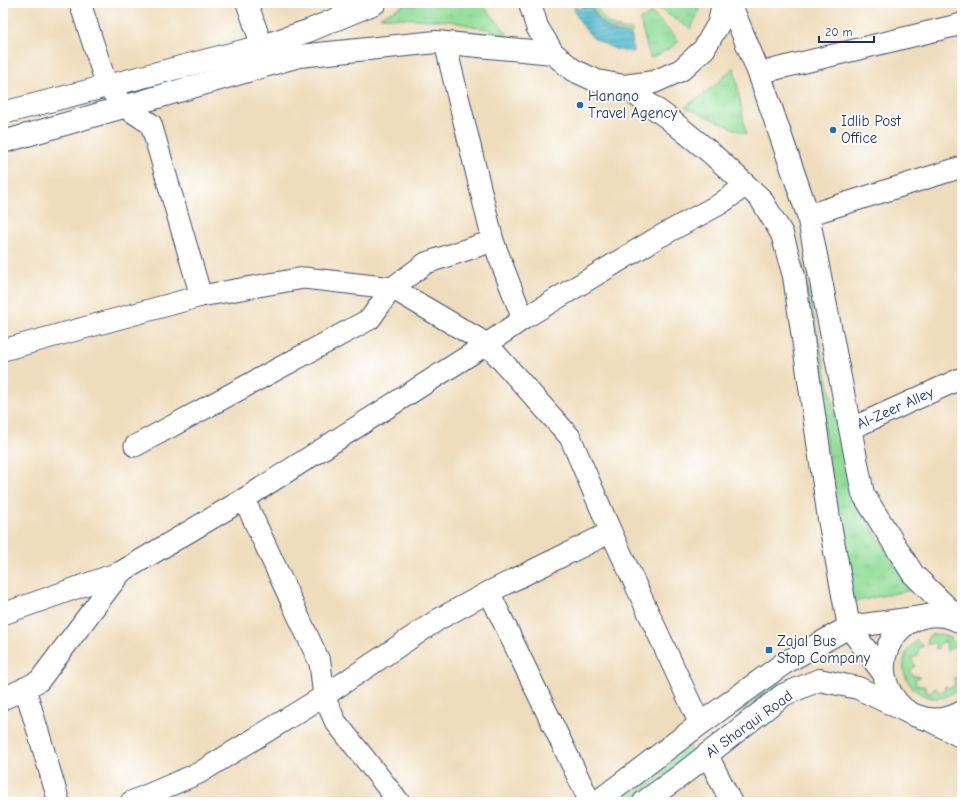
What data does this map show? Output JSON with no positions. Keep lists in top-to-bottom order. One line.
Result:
{"streets":{"main road":["Al Sharqui Road"],"street":["Al-Zeer Alley"]},"places":{"other":["Hanano Travel Agency","Idlib Post Office"],"transit":["Zajal Bus Stop Company"]},"scale_bar":"20 m"}
